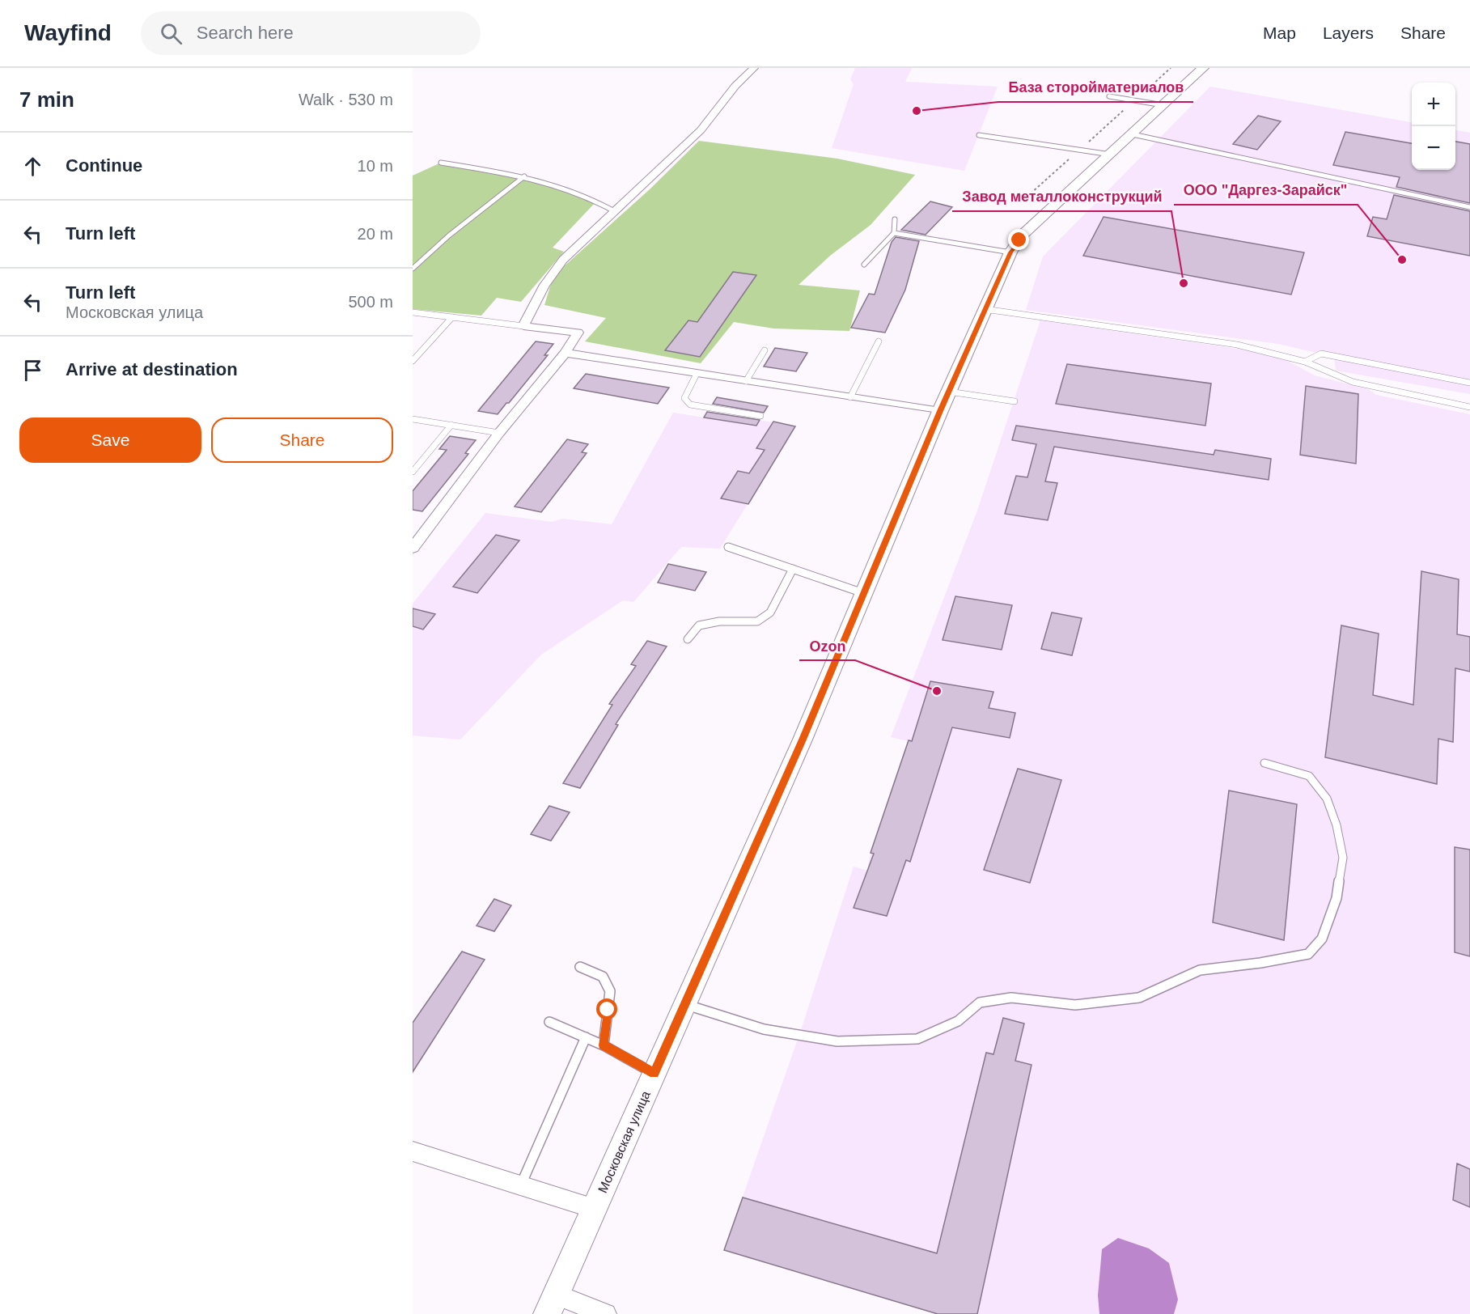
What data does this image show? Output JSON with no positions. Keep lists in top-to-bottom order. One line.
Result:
{"streets":{"main road":["Московская улица"]},"places":["База сторойматериалов","ООО \"Даргез-Зарайск\"","Завод металлоконструкций","Ozon"],"page":{"header":"Wayfind","search":"Search here","nav":["Map","Layers","Share"],"heading":["7 min","Walk · 530 m"],"map_buttons":["+","−"],"list":[["Continue","10 m"],["Turn left","20 m"],["Turn left","Московская улица","500 m"],"Arrive at destination"],"buttons":["Save","Share"]}}
